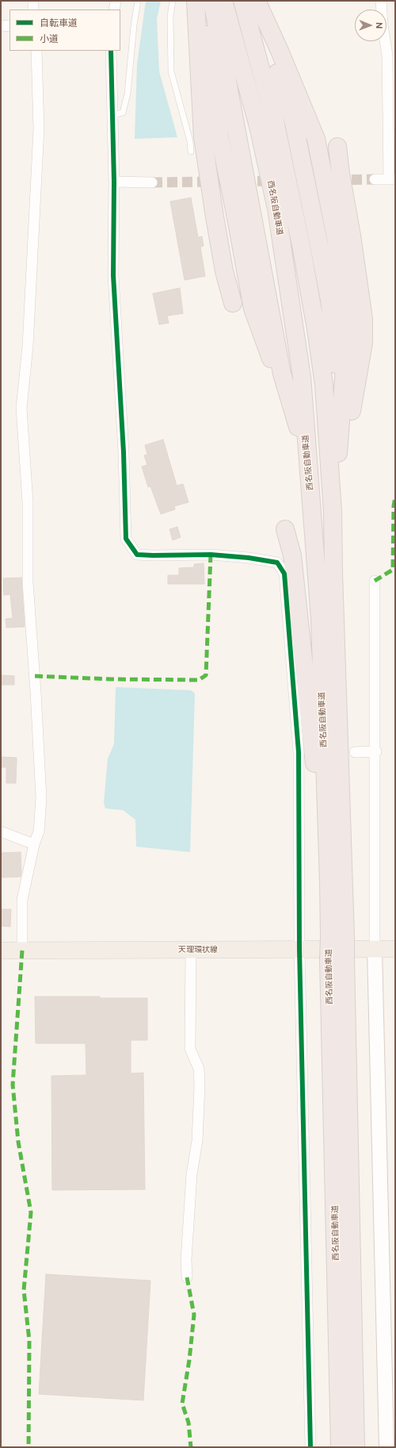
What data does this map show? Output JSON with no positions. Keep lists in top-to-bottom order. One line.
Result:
{"streets":{"highway":["西名阪自動車道"],"main road":["天理環状線"]},"legend":["自転車道","小道"],"north":"right"}
